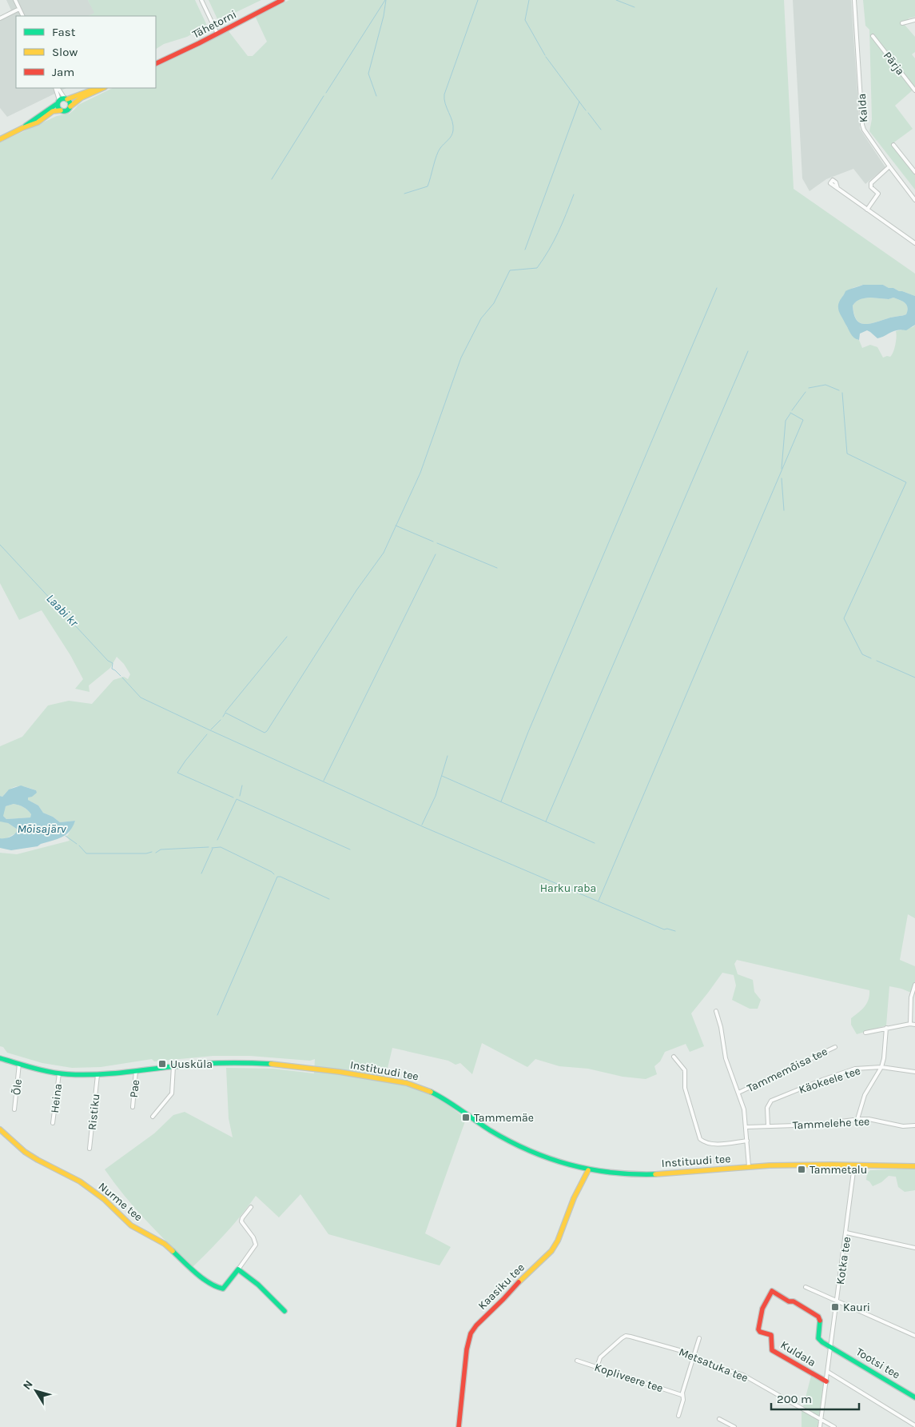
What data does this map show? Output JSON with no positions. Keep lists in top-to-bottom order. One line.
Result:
{"streets":{"street":["Tähetorni","Pärja","Kalda","Tammemõisa tee","Instituudi tee","Käokeele tee","Õle","Pae","Heina","Ristiku","Tammelehe tee","Nurme tee","Kotka tee","Kaasiku tee","Kuldala","Tootsi tee","Metsatuka tee","Kopliveere tee"]},"crossings":[["Instituudi tee","Õle"],["Instituudi tee","Pae"],["Instituudi tee","Heina"],["Instituudi tee","Ristiku"],["Instituudi tee","Kotka tee"],["Instituudi tee","Kaasiku tee"],["Käokeele tee","Tammelehe tee"],["Kotka tee","Kuldala"],["Kotka tee","Tootsi tee"],["Kotka tee","Metsatuka tee"],["Kuldala","Tootsi tee"],["Metsatuka tee","Kopliveere tee"]],"water":["Laabi kr","Mõisajärv"],"parks":["Harku raba"],"places":{"transit":["Uusküla","Tammemäe","Tammetalu","Kauri"]},"legend":["Fast","Slow","Jam"],"scale_bar":"200 m","north":"top left"}
